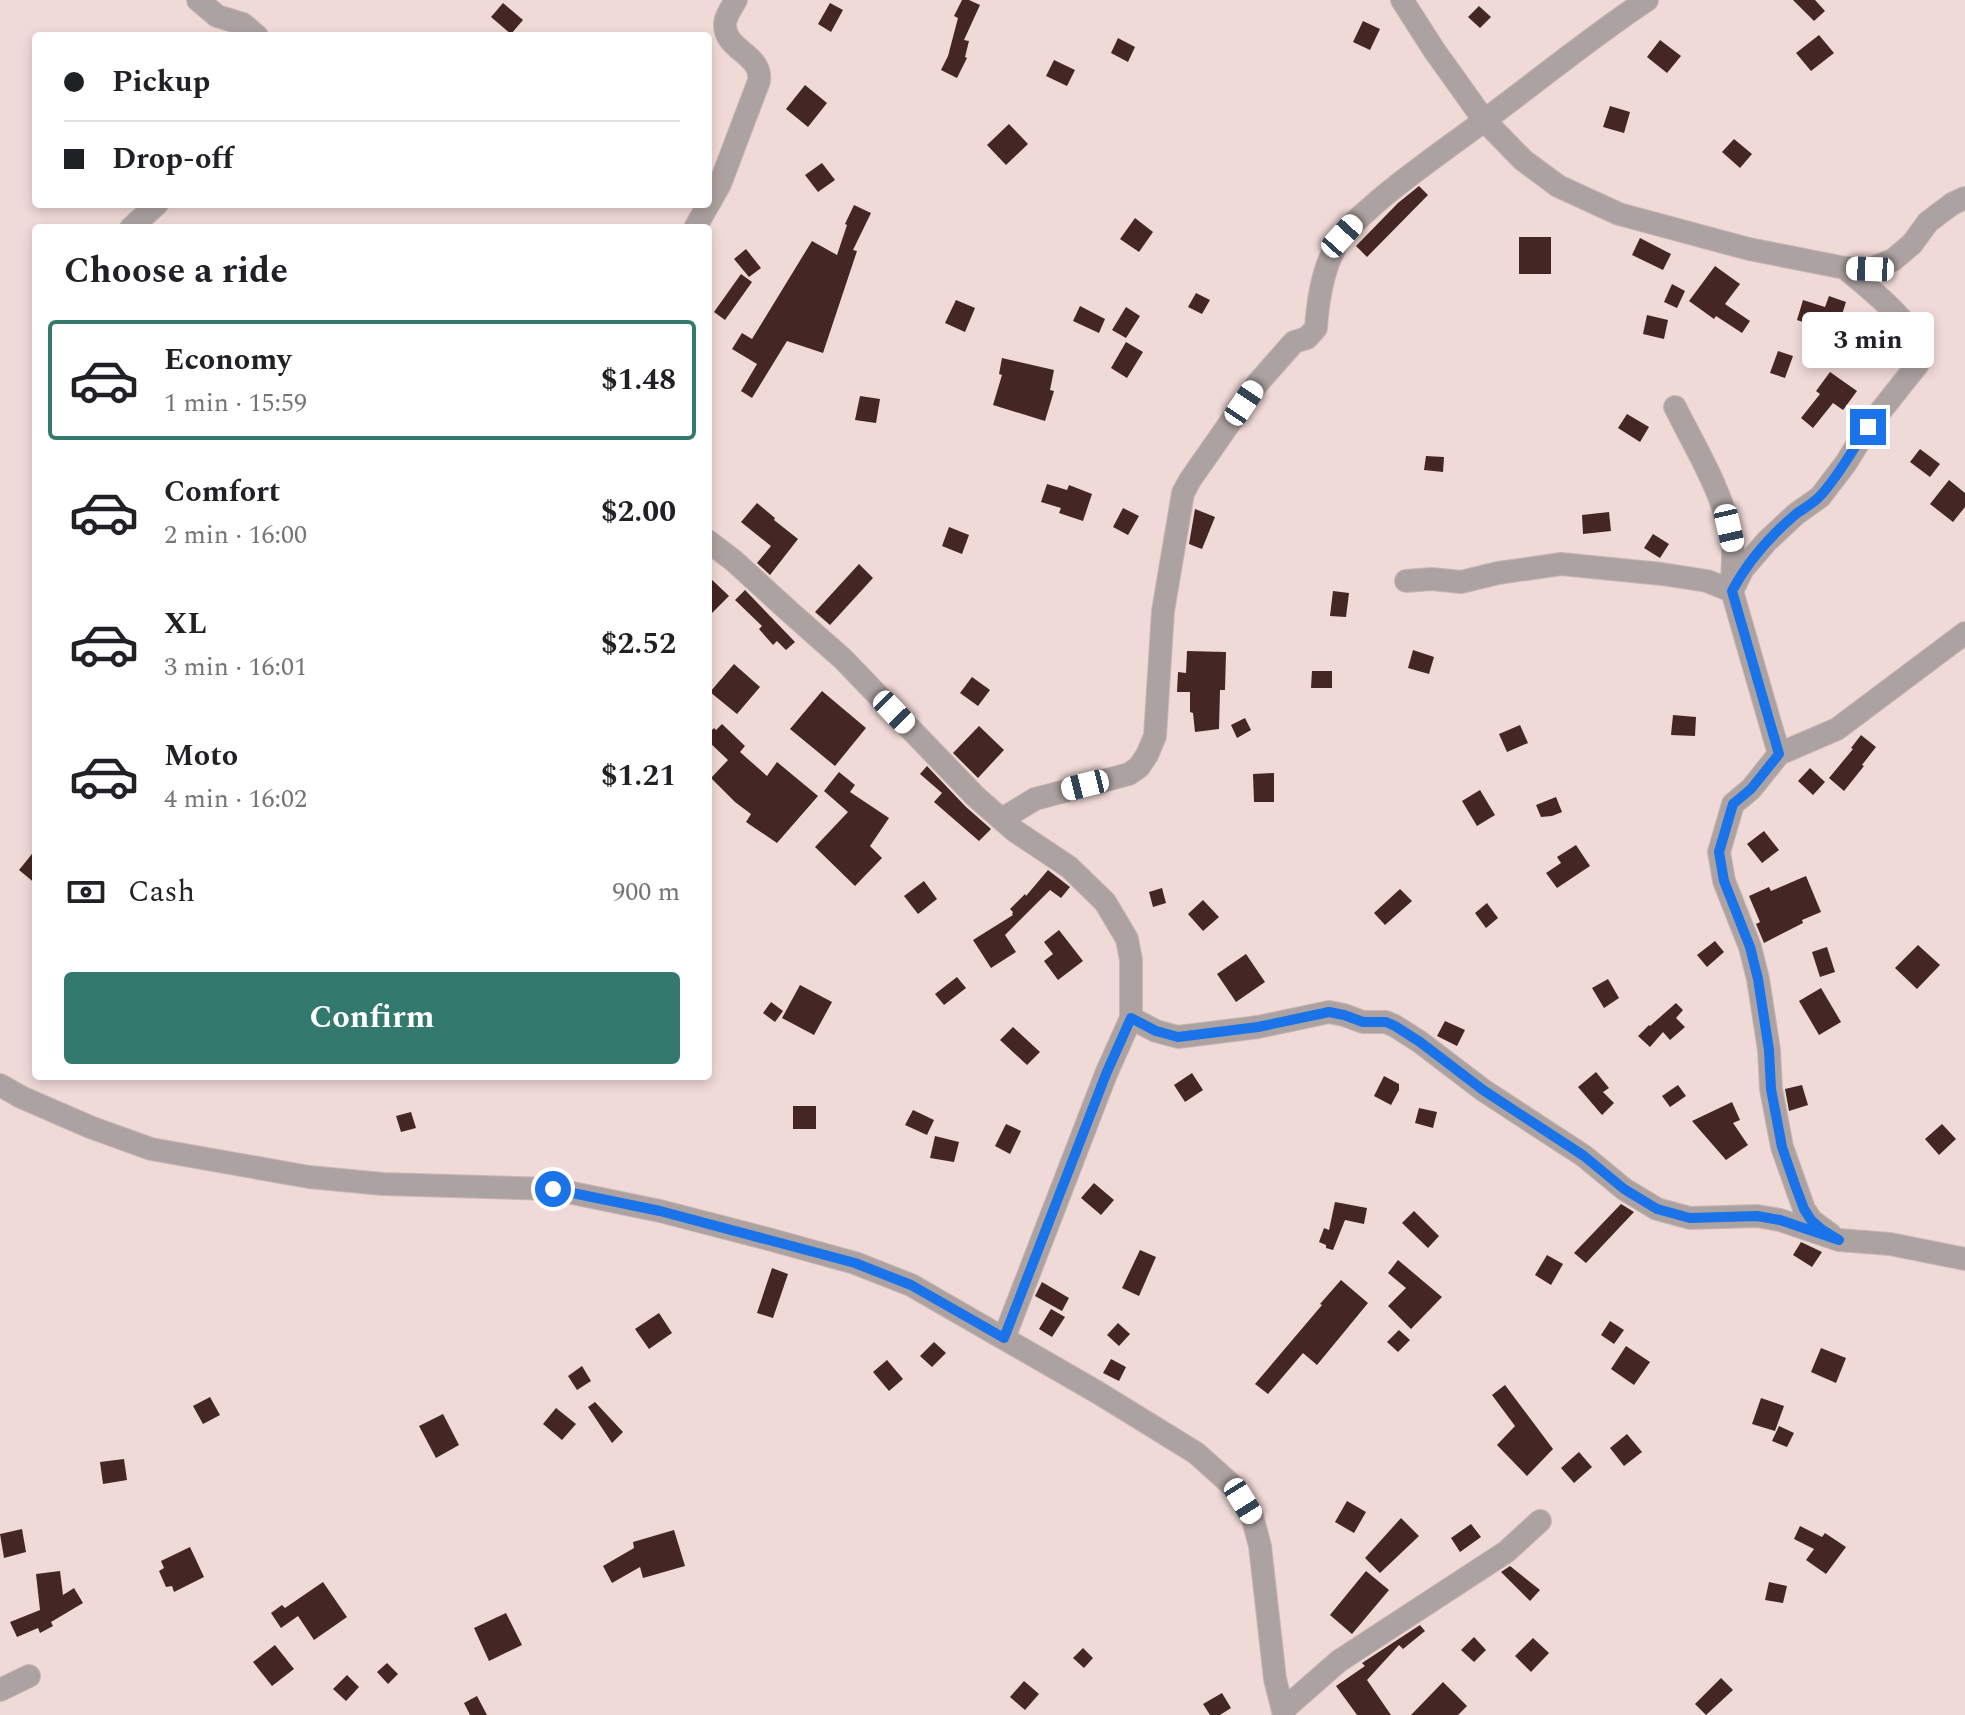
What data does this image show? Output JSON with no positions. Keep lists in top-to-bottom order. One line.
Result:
{"page":{"banner":["Pickup","Drop-off"],"heading":"Choose a ride","bubble":"3 min","list":[{"name":"Economy","note":"1 min · 15:59","value":"$1.48"},{"name":"Comfort","note":"2 min · 16:00","value":"$2.00"},{"name":"XL","note":"3 min · 16:01","value":"$2.52"},{"name":"Moto","note":"4 min · 16:02","value":"$1.21"}],"pay":["Cash","900 m"],"buttons":"Confirm"}}
